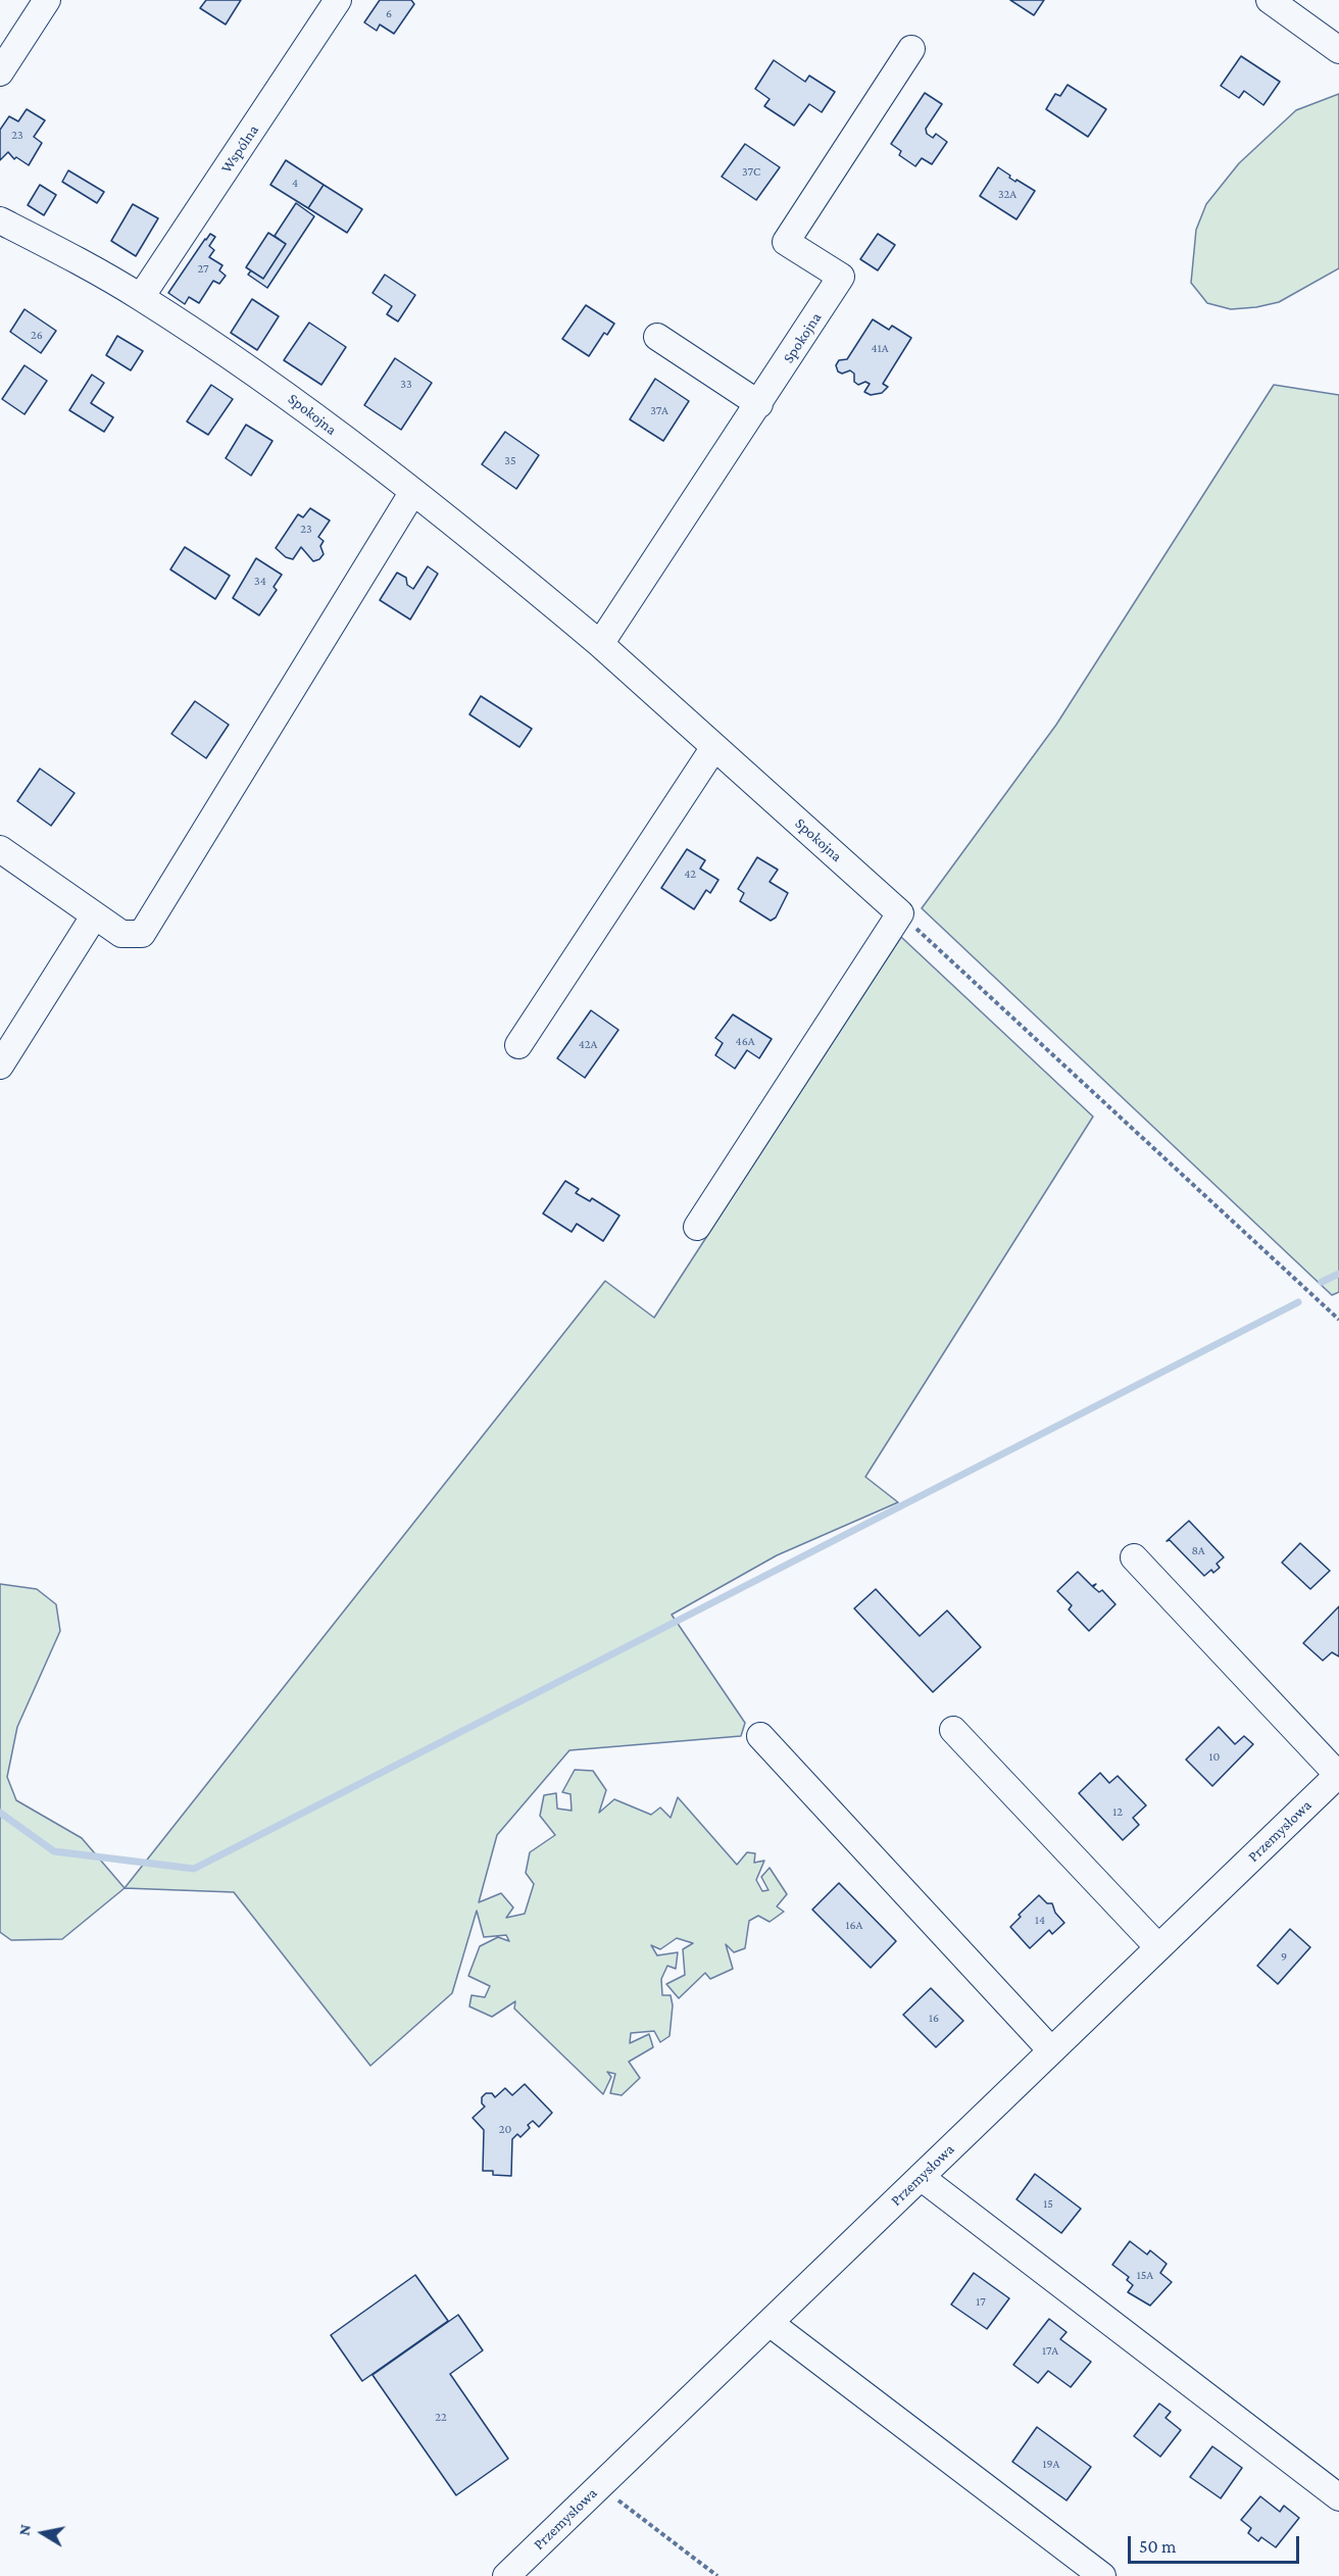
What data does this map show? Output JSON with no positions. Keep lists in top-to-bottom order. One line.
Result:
{"streets":{"street":["Wspólna","Spokojna","Przemysłowa"]},"crossings":[["Wspólna","Spokojna"]],"house_numbers":["6","23","37C","4","32A","27","26","41A","33","37A","35","23","34","42","46A","42A","8A","10","12","14","16A","9","16","20","15","15A","17","17A","22","19A"],"scale_bar":"50 m","north":"left"}
